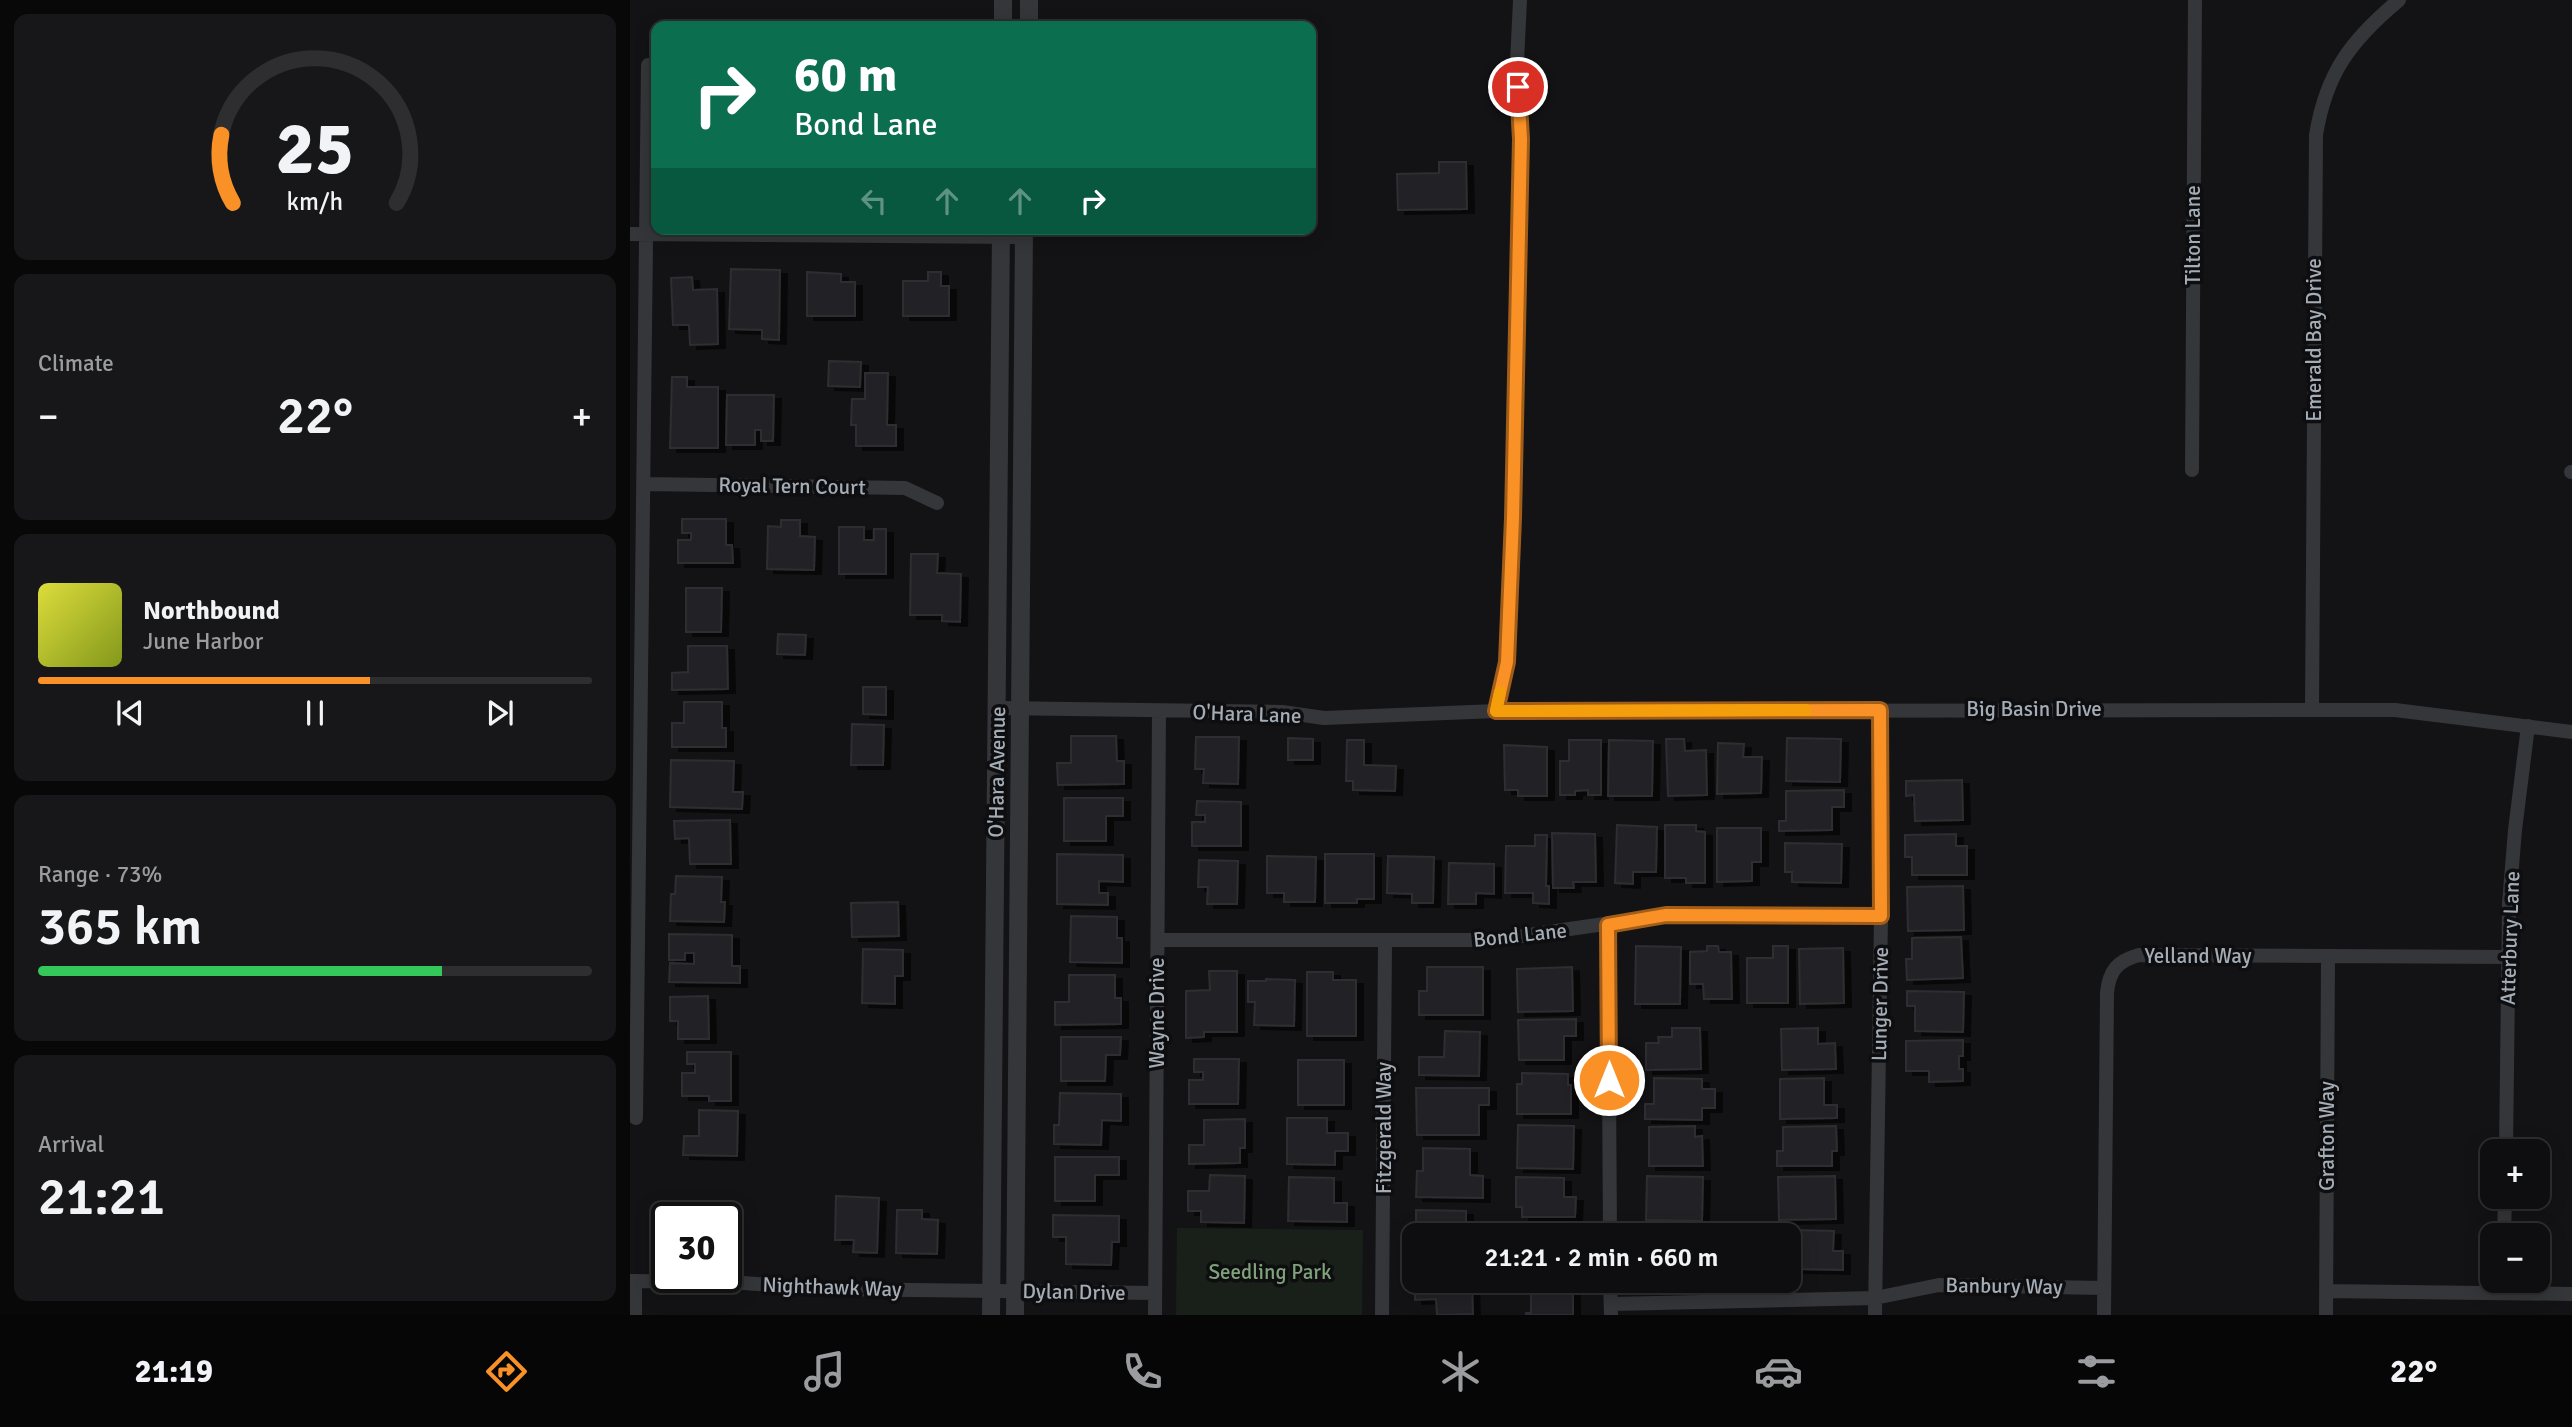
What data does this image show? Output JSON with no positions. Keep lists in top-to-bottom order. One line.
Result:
{"streets":{"street":["Tilton Lane","Emerald Bay Drive","Royal Tern Court","Big Basin Drive","O'Hara Lane","O'Hara Avenue","Bond Lane","Atterbury Lane","Yelland Way","Lunger Drive","Wayne Drive","Fitzgerald Way","Grafton Way","Banbury Way","Nighthawk Way","Dylan Drive"]},"crossings":[["Emerald Bay Drive","Big Basin Drive"],["Big Basin Drive","O'Hara Lane"],["Big Basin Drive","Atterbury Lane"],["Big Basin Drive","Lunger Drive"],["O'Hara Lane","O'Hara Avenue"],["O'Hara Lane","Wayne Drive"],["O'Hara Avenue","Nighthawk Way"],["O'Hara Avenue","Dylan Drive"],["Bond Lane","Lunger Drive"],["Bond Lane","Wayne Drive"],["Bond Lane","Fitzgerald Way"],["Atterbury Lane","Yelland Way"],["Yelland Way","Grafton Way"],["Yelland Way","Banbury Way"],["Lunger Drive","Banbury Way"],["Wayne Drive","Dylan Drive"],["Nighthawk Way","Dylan Drive"]],"parks":["Seedling Park"],"page":{"turn":["60 m","Bond Lane"],"tile":["Climate",["Range · 73%","365 km"],["Arrival","21:21"]],"heat":["−","22°","+"],"song":["Northbound","June Harbor"],"map_buttons":["+","−"],"limit":"30","trip":"21:21 · 2 min · 660 m","tabs":["21:19","22°"],"gauge":["25","km/h"]}}
